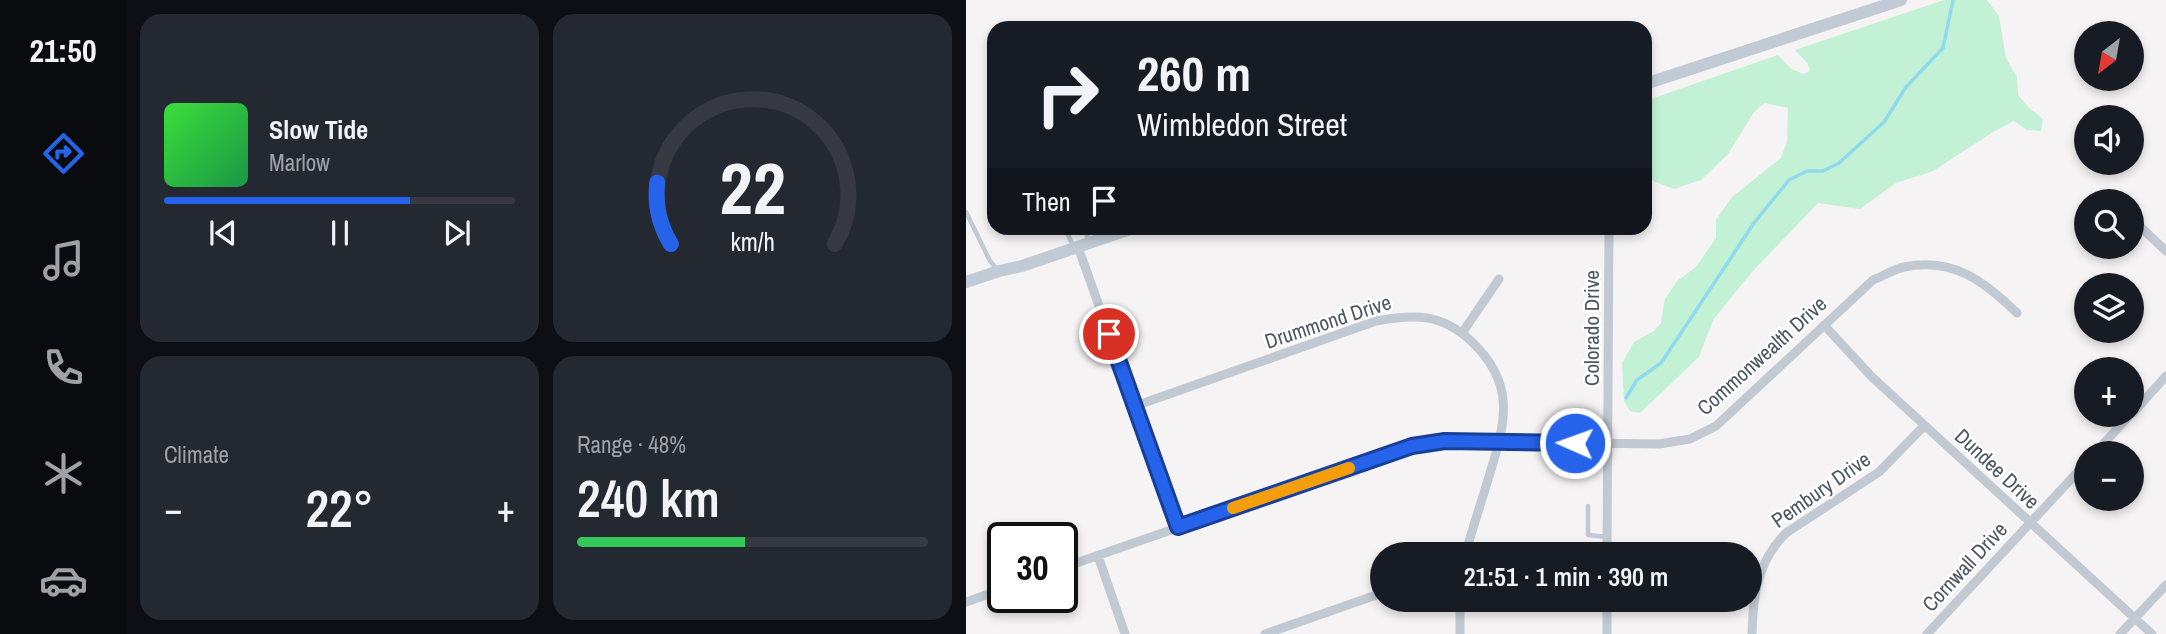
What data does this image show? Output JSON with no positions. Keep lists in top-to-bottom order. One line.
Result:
{"streets":{"street":["Drummond Drive","Colorado Drive","Commonwealth Drive","Dundee Drive","Pembury Drive","Cornwall Drive"]},"crossings":[["Drummond Drive","Commonwealth Drive"],["Colorado Drive","Commonwealth Drive"],["Commonwealth Drive","Dundee Drive"],["Dundee Drive","Pembury Drive"],["Dundee Drive","Cornwall Drive"]],"north":"bottom left","page":{"tabs":"21:50","map_buttons":["+","−"],"turn":["260 m","Wimbledon Street"],"song":["Slow Tide","Marlow"],"then":"Then","tile":["Climate",["Range · 48%","240 km"]],"heat":["−","22°","+"],"limit":"30","trip":"21:51 · 1 min · 390 m","gauge":["22","km/h"]}}
